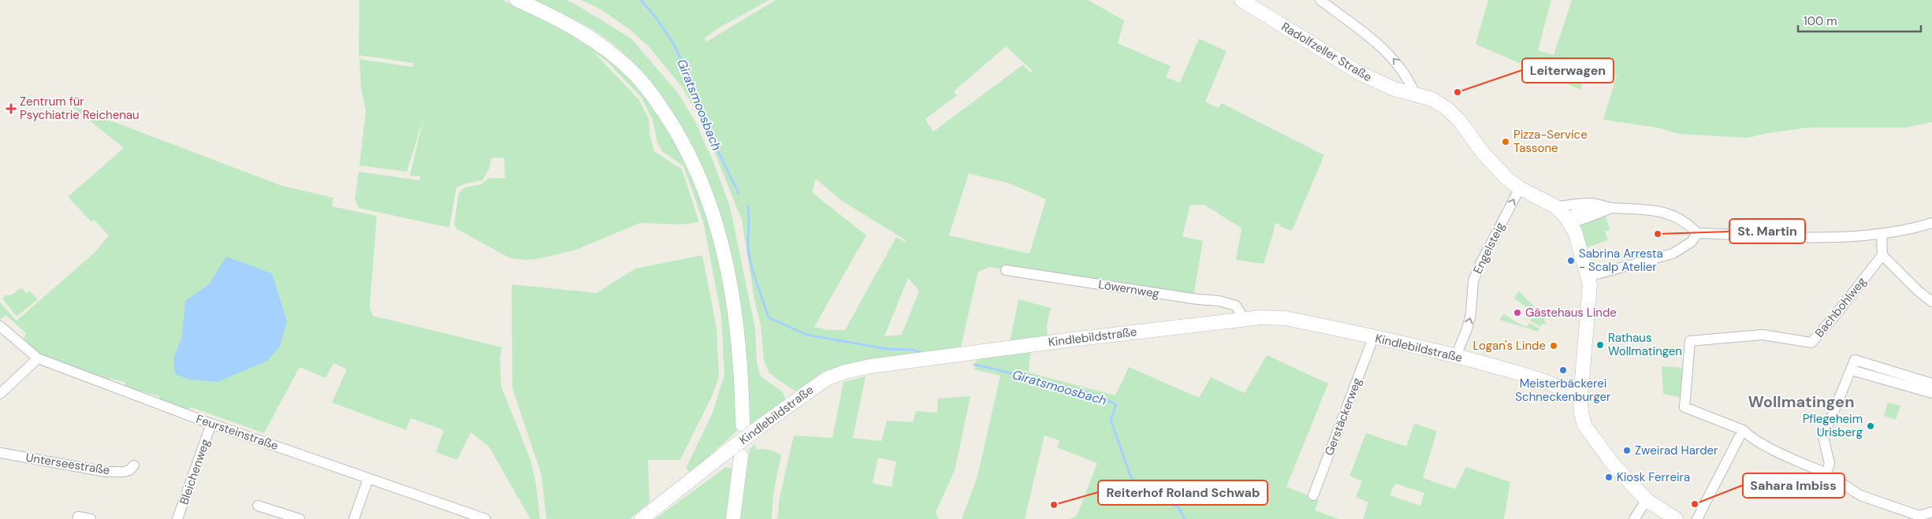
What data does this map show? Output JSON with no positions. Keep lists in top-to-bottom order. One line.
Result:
{"streets":{"main road":["Radolfzeller Straße","Kindlebildstraße"],"street":["Engelsteig","Löwernweg","Bachbohlweg","Gerstäckerweg","Feursteinstraße","Unterseestraße","Bleichenweg"]},"crossings":[["Radolfzeller Straße","Engelsteig"],["Radolfzeller Straße","Kindlebildstraße"],["Engelsteig","Kindlebildstraße"],["Löwernweg","Kindlebildstraße"],["Kindlebildstraße","Gerstäckerweg"],["Feursteinstraße","Bleichenweg"]],"one_way":["Engelsteig"],"districts":["Wollmatingen"],"water":["Giratsmoosbach"],"places":{"other":["Leiterwagen","Pizza-Service Tassone","St. Martin","Sabrina Arresta - Scalp Atelier","Gästehaus Linde","Rathaus Wollmatingen","Logan's Linde","Meisterbäckerei Schneckenburger","Pflegeheim Urisberg","Zweirad Harder","Kiosk Ferreira","Sahara Imbiss","Reiterhof Roland Schwab"],"health":["Zentrum für Psychiatrie Reichenau"]},"scale_bar":"100 m"}
